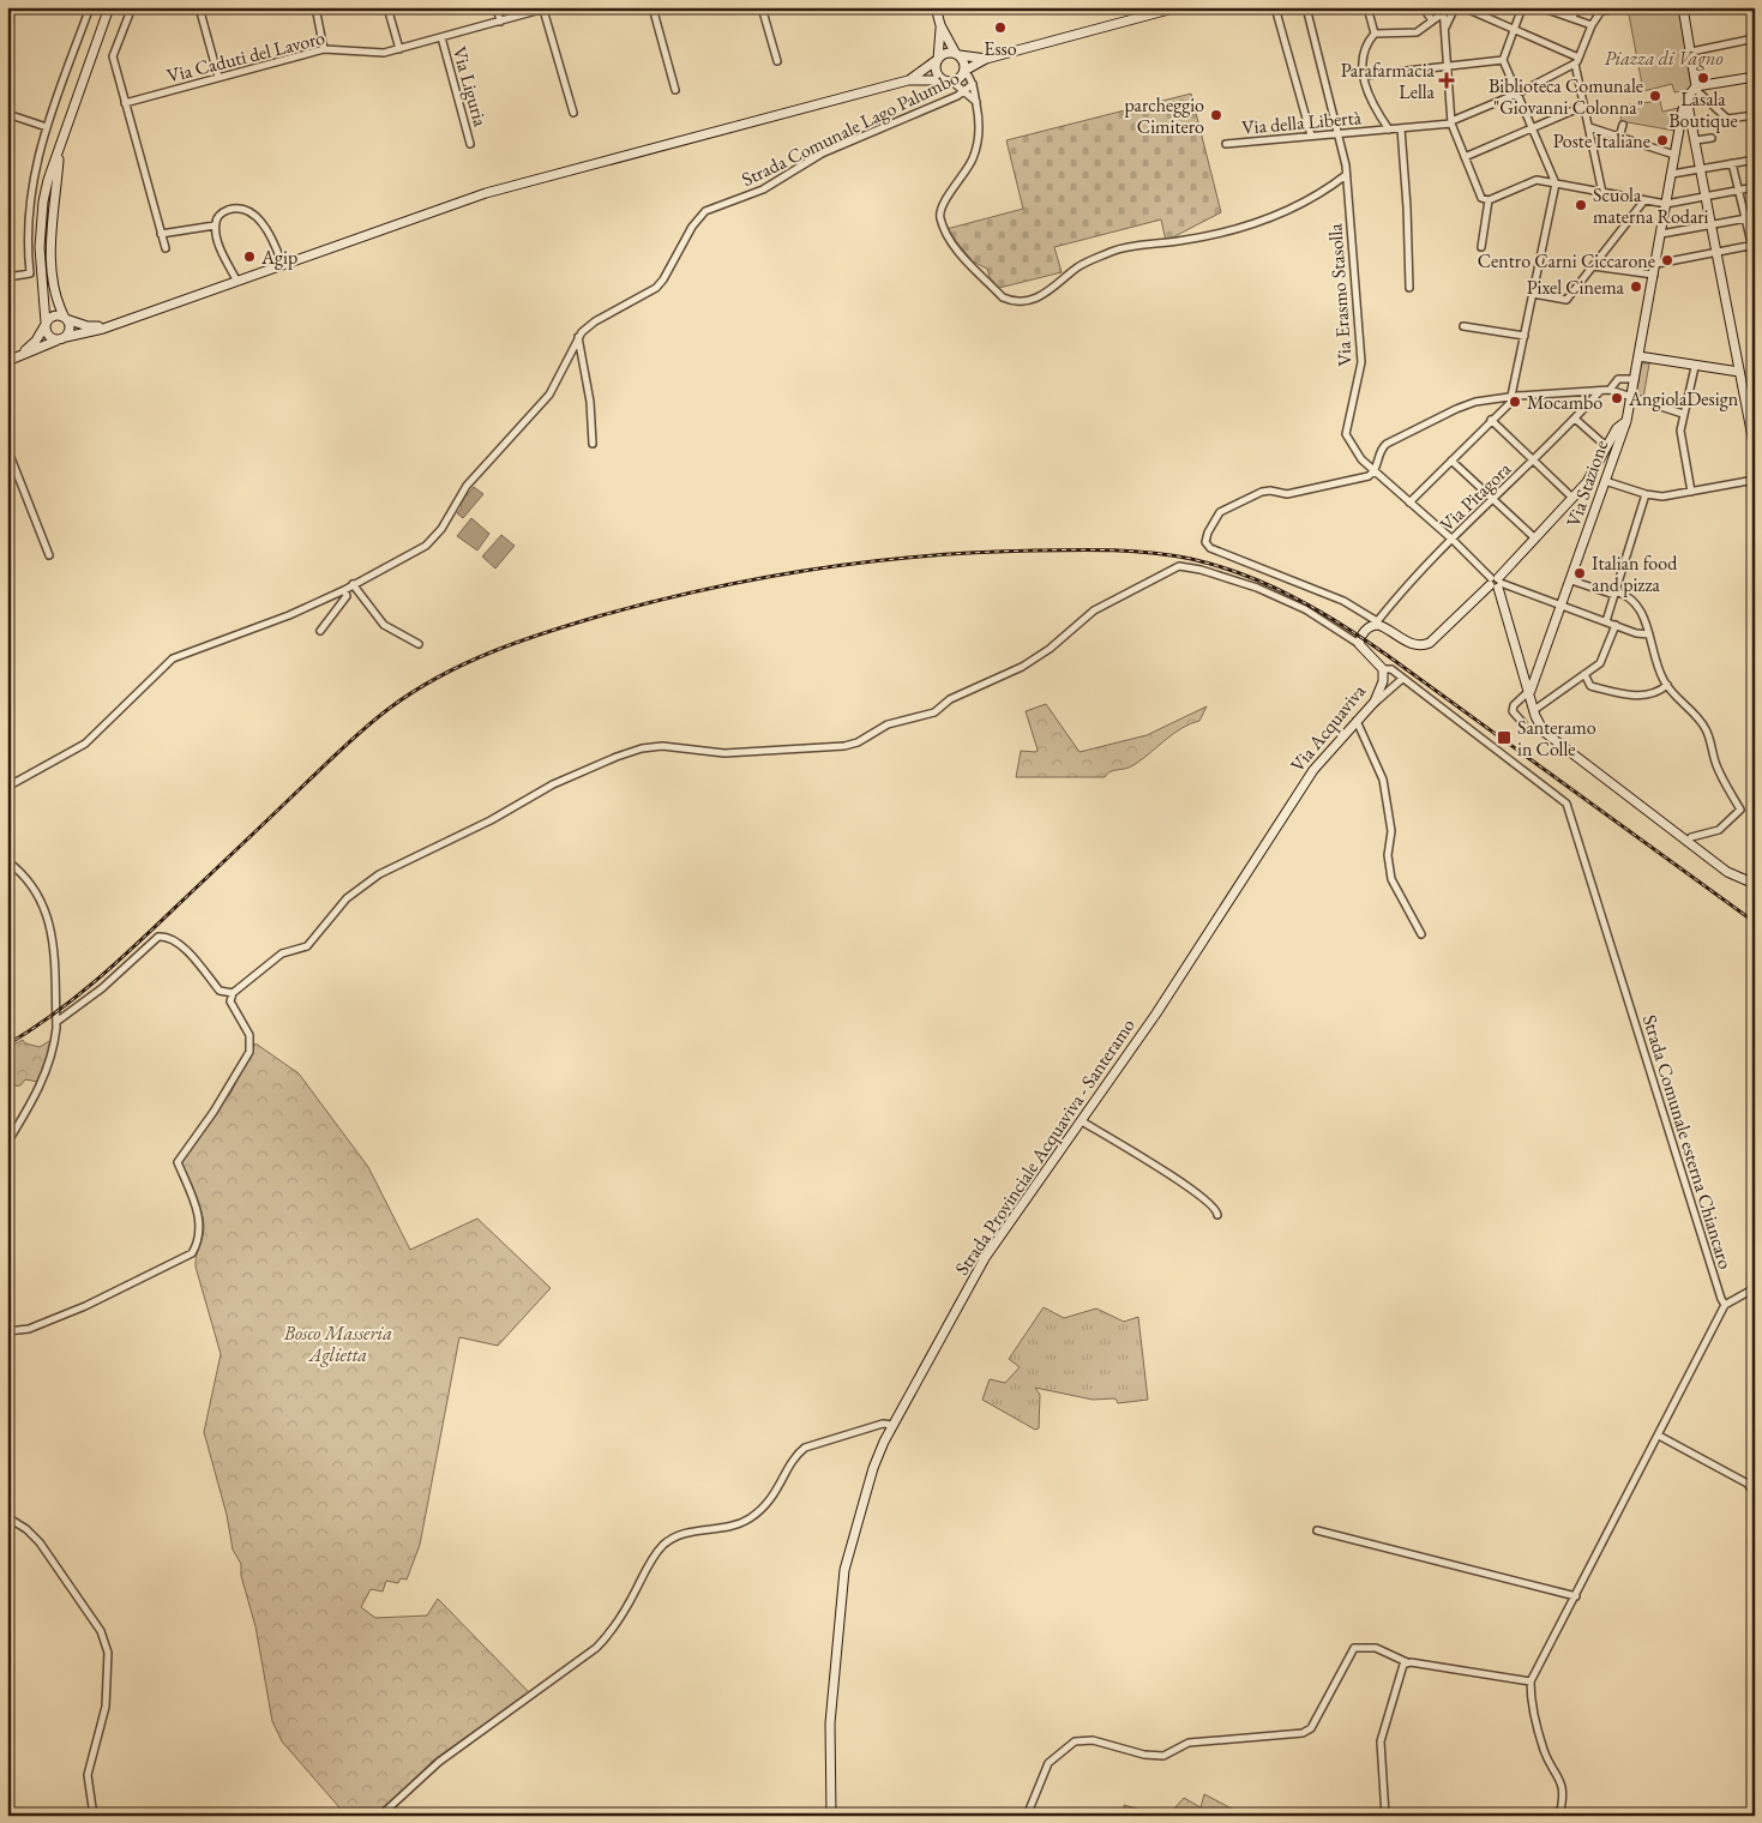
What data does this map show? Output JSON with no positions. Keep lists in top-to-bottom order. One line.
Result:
{"streets":{"main road":["Via Stazione","Via Acquaviva","Strada Provinciale Acquaviva - Santeramo"],"street":["Via Caduti del Lavoro","Via Liguria","Via della Libertà","Strada Comunale Lago Palumbo","Via Erasmo Stasolla","Via Pitagora","Strada Comunale esterna Chiancaro"]},"crossings":[["Via Caduti del Lavoro","Via Liguria"],["Via della Libertà","Via Erasmo Stasolla"],["Via Erasmo Stasolla","Via Pitagora"],["Via Acquaviva","Strada Comunale esterna Chiancaro"],["Via Acquaviva","Strada Provinciale Acquaviva - Santeramo"]],"parks":["Piazza di Vagno","Bosco Masseria Aglietta"],"places":{"other":["Esso","Lasala Boutique","Biblioteca Comunale \"Giovanni Colonna\"","parcheggio Cimitero","Poste Italiane","Scuola materna Rodari","Agip","Centro Carni Ciccarone","Pixel Cinema","AngiolaDesign","Mocambo","Italian food and pizza"],"health":["Parafarmacia Lella"],"transit":["Santeramo in Colle"]}}
